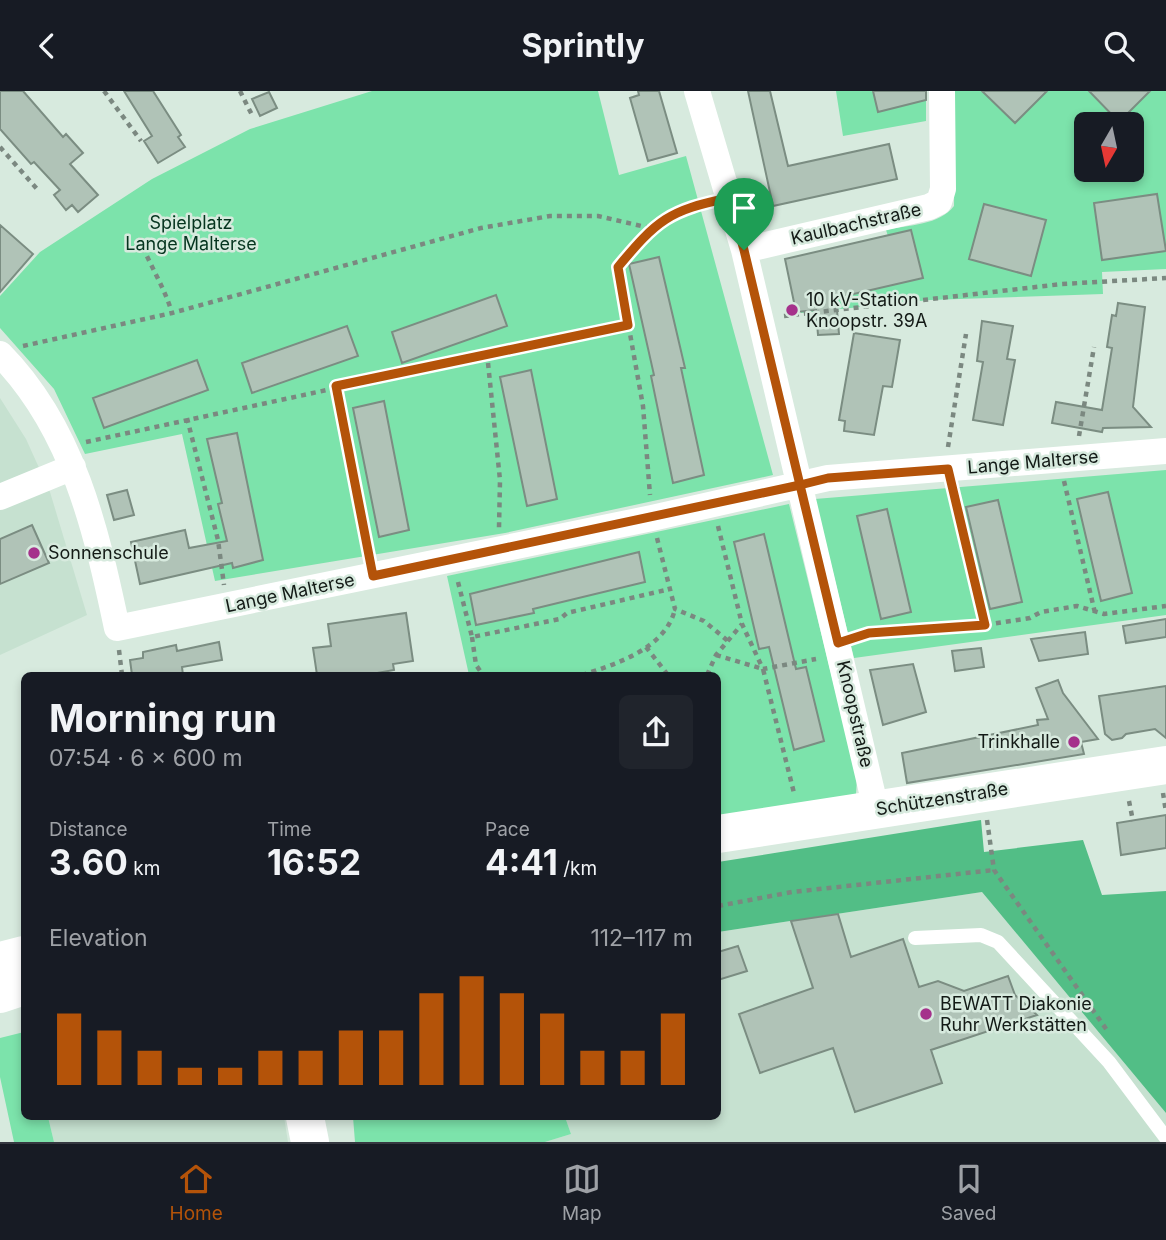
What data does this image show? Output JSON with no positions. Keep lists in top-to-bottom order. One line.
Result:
{"streets":{"street":["Kaulbachstraße","Lange Malterse","Knoopstraße","Schützenstraße"]},"crossings":[["Kaulbachstraße","Knoopstraße"],["Lange Malterse","Knoopstraße"],["Knoopstraße","Schützenstraße"]],"parks":["Spielplatz Lange Malterse"],"places":["10 kV-Station Knoopstr. 39A","Sonnenschule","Trinkhalle","BEWATT Diakonie Ruhr Werkstätten"],"north":"bottom","page":{"header":"Sprintly","heading":["Morning run","07:54 · 6 × 600 m"],"stats":[["Distance","3.60 km"],["Time","16:52"],["Pace","4:41 /km"]],"chart":["Elevation","112–117 m"],"tabs":["Home","Map","Saved"]}}
